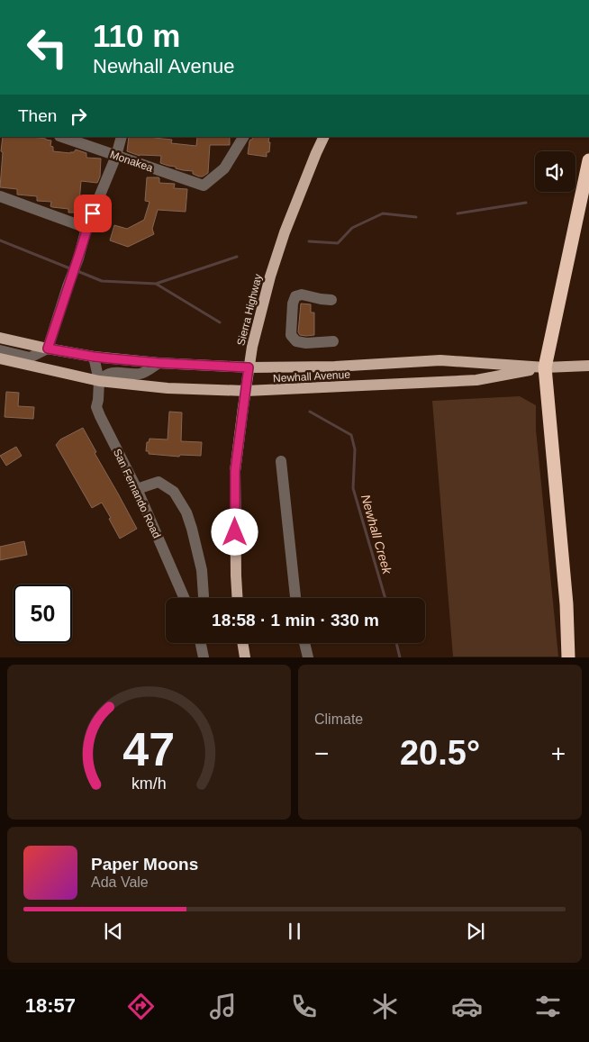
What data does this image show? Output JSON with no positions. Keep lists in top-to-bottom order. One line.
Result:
{"streets":{"main road":["Sierra Highway","Newhall Avenue"],"street":["Monakea","San Fernando Road"]},"crossings":[["Sierra Highway","Newhall Avenue"],["Newhall Avenue","San Fernando Road"]],"water":["Newhall Creek"],"page":{"turn":["110 m","Newhall Avenue"],"then":"Then","limit":"50","trip":"18:58 · 1 min · 330 m","tile":"Climate","heat":["−","20.5°","+"],"song":["Paper Moons","Ada Vale"],"tabs":"18:57","gauge":["47","km/h"]}}
